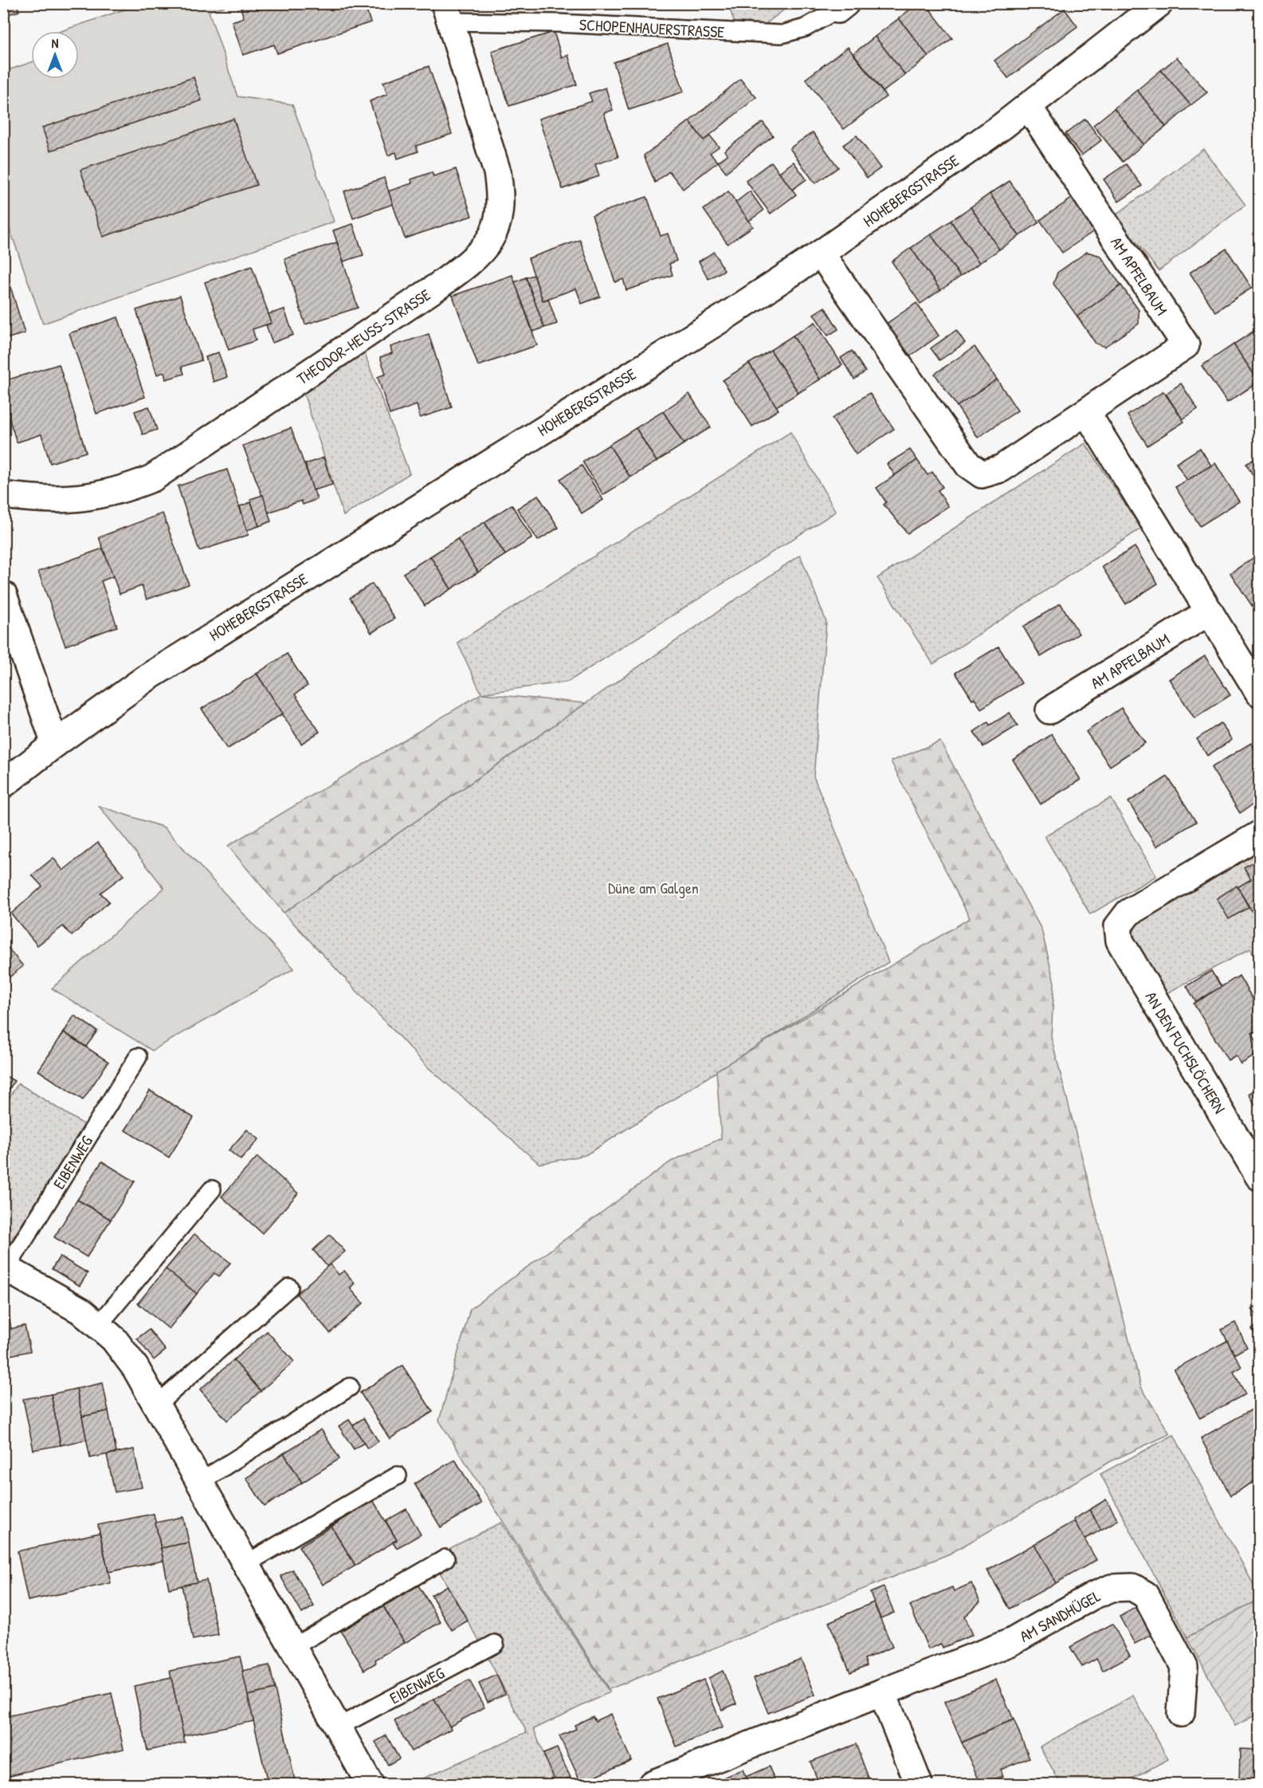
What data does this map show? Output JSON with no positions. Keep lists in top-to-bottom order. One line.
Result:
{"streets":{"street":["HOHEBERGSTRASSE","AM APFELBAUM","THEODOR-HEUSS-STRASSE","AN DEN FUCHSLÖCHERN","EIBENWEG","AM SANDHÜGEL"],"lane":["SCHOPENHAUERSTRASSE"]},"crossings":[["SCHOPENHAUERSTRASSE","THEODOR-HEUSS-STRASSE"],["HOHEBERGSTRASSE","AM APFELBAUM"]],"parks":["Düne am Galgen"],"north":"top"}
